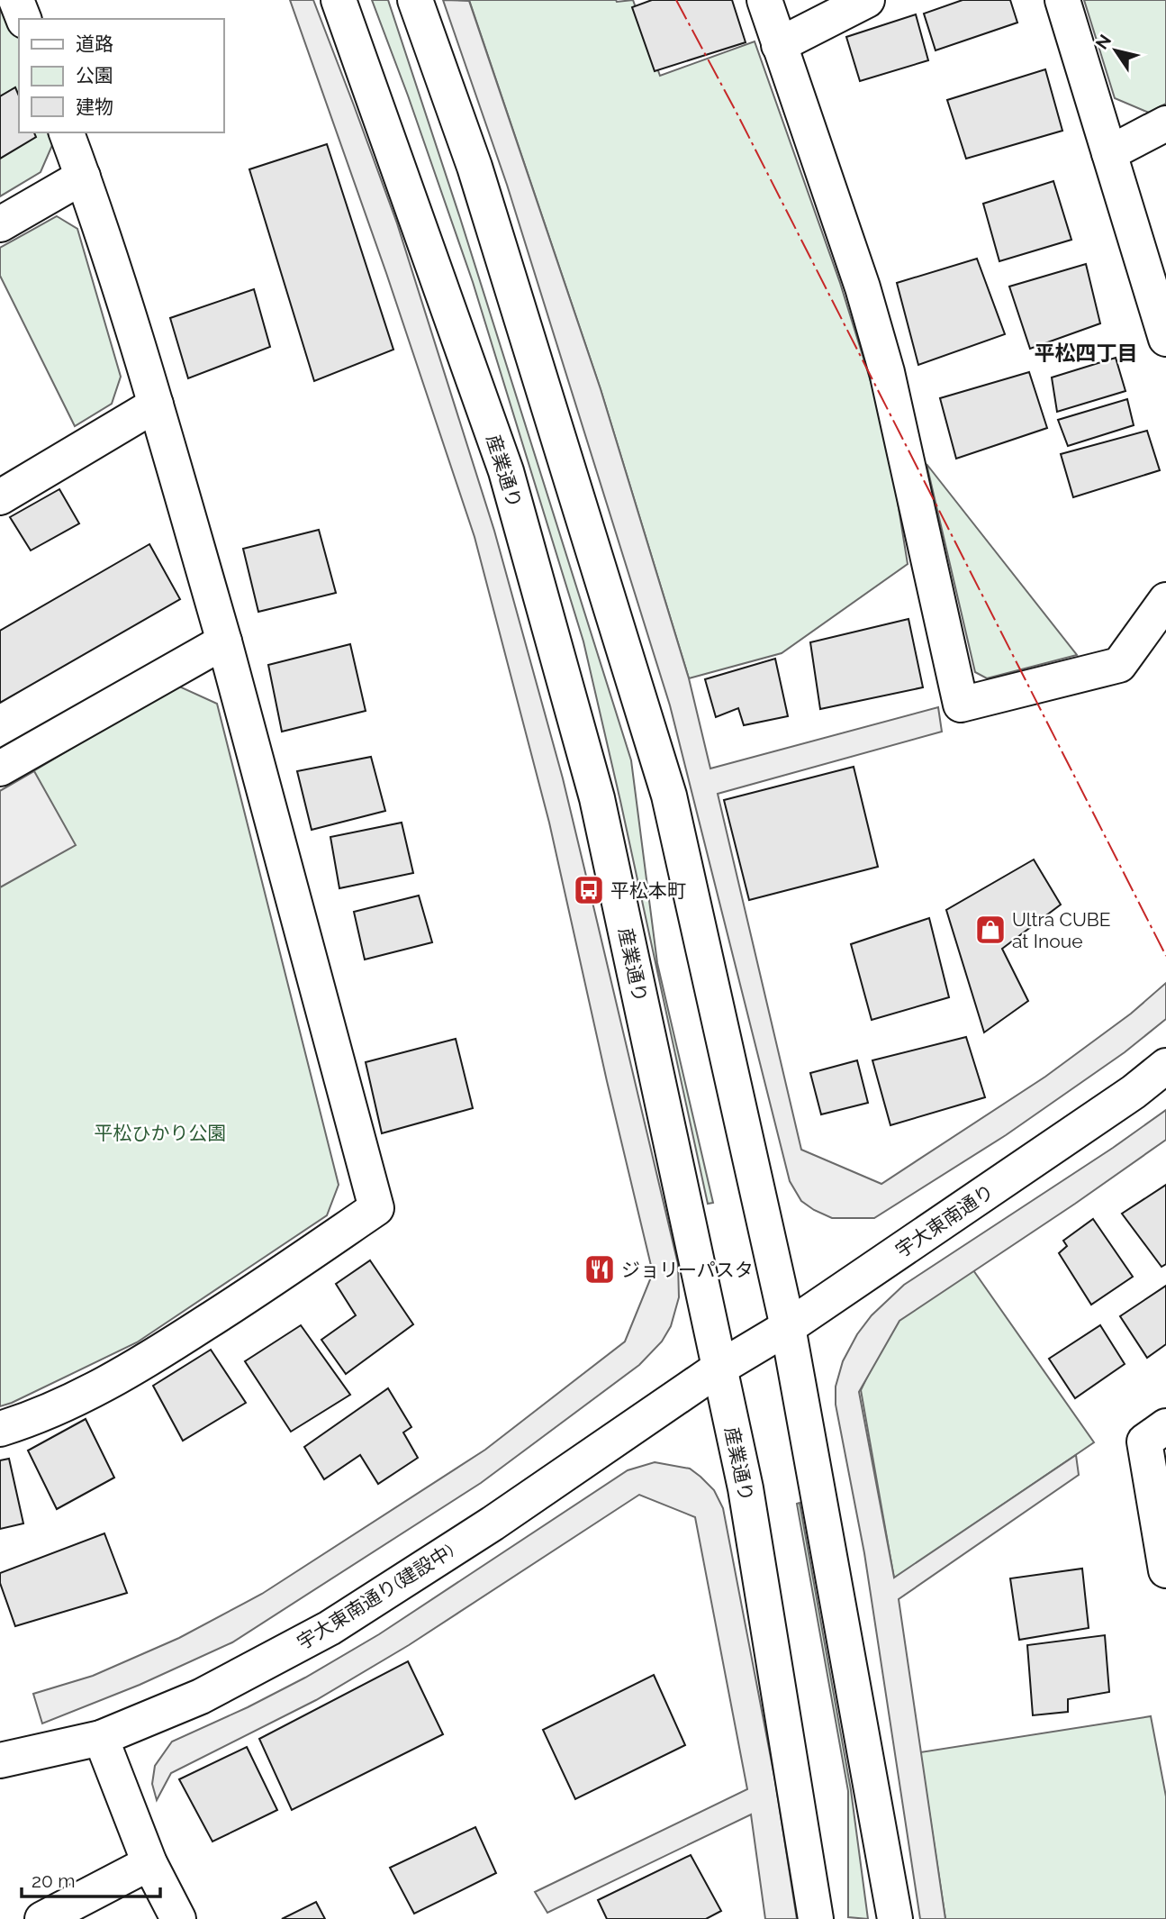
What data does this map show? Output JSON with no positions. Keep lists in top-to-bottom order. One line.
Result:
{"streets":{"street":["産業通り","宇大東南通り","宇大東南通り(建設中)"]},"crossings":[["産業通り","宇大東南通り"],["産業通り","宇大東南通り(建設中)"],["宇大東南通り","宇大東南通り(建設中)"]],"districts":["平松四丁目"],"parks":["平松ひかり公園"],"places":{"bus stop":["平松本町"],"shop":["Ultra CUBE at Inoue"],"restaurant":["ジョリーパスタ"]},"legend":["道路","公園","建物"],"scale_bar":"20 m","north":"top left"}
